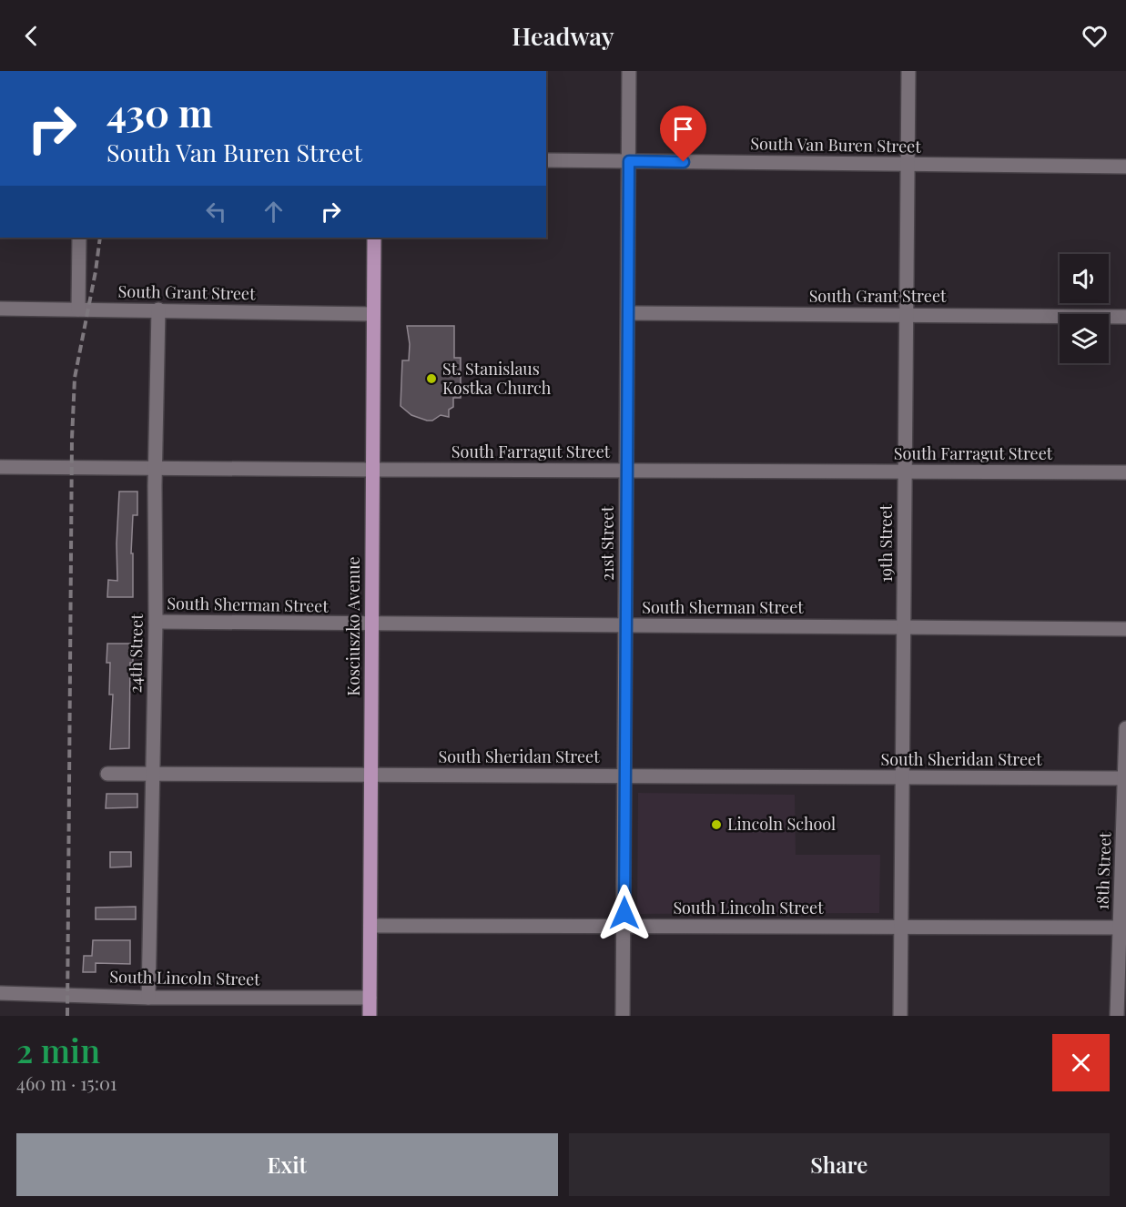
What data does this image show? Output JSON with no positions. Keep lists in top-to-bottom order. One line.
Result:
{"streets":{"main road":["Kosciuszko Avenue"],"street":["South Van Buren Street","South Grant Street","South Farragut Street","21st Street","19th Street","South Sherman Street","24th Street","South Sheridan Street","18th Street","South Lincoln Street"]},"crossings":[["South Van Buren Street","21st Street"],["South Van Buren Street","19th Street"],["South Grant Street","21st Street"],["South Grant Street","19th Street"],["South Grant Street","Kosciuszko Avenue"],["South Grant Street","24th Street"],["South Farragut Street","21st Street"],["South Farragut Street","19th Street"],["South Farragut Street","Kosciuszko Avenue"],["South Farragut Street","24th Street"],["21st Street","South Sherman Street"],["21st Street","South Sheridan Street"],["21st Street","South Lincoln Street"],["19th Street","South Sherman Street"],["19th Street","South Sheridan Street"],["19th Street","South Lincoln Street"],["South Sherman Street","Kosciuszko Avenue"],["South Sherman Street","24th Street"],["Kosciuszko Avenue","South Sheridan Street"],["Kosciuszko Avenue","South Lincoln Street"],["24th Street","South Sheridan Street"],["24th Street","South Lincoln Street"],["South Sheridan Street","18th Street"],["18th Street","South Lincoln Street"]],"places":["St. Stanislaus Kostka Church","Lincoln School"],"page":{"header":"Headway","turn":["430 m","South Van Buren Street"],"heading":["2 min","460 m · 15:01"],"buttons":["Exit","Share"]}}
